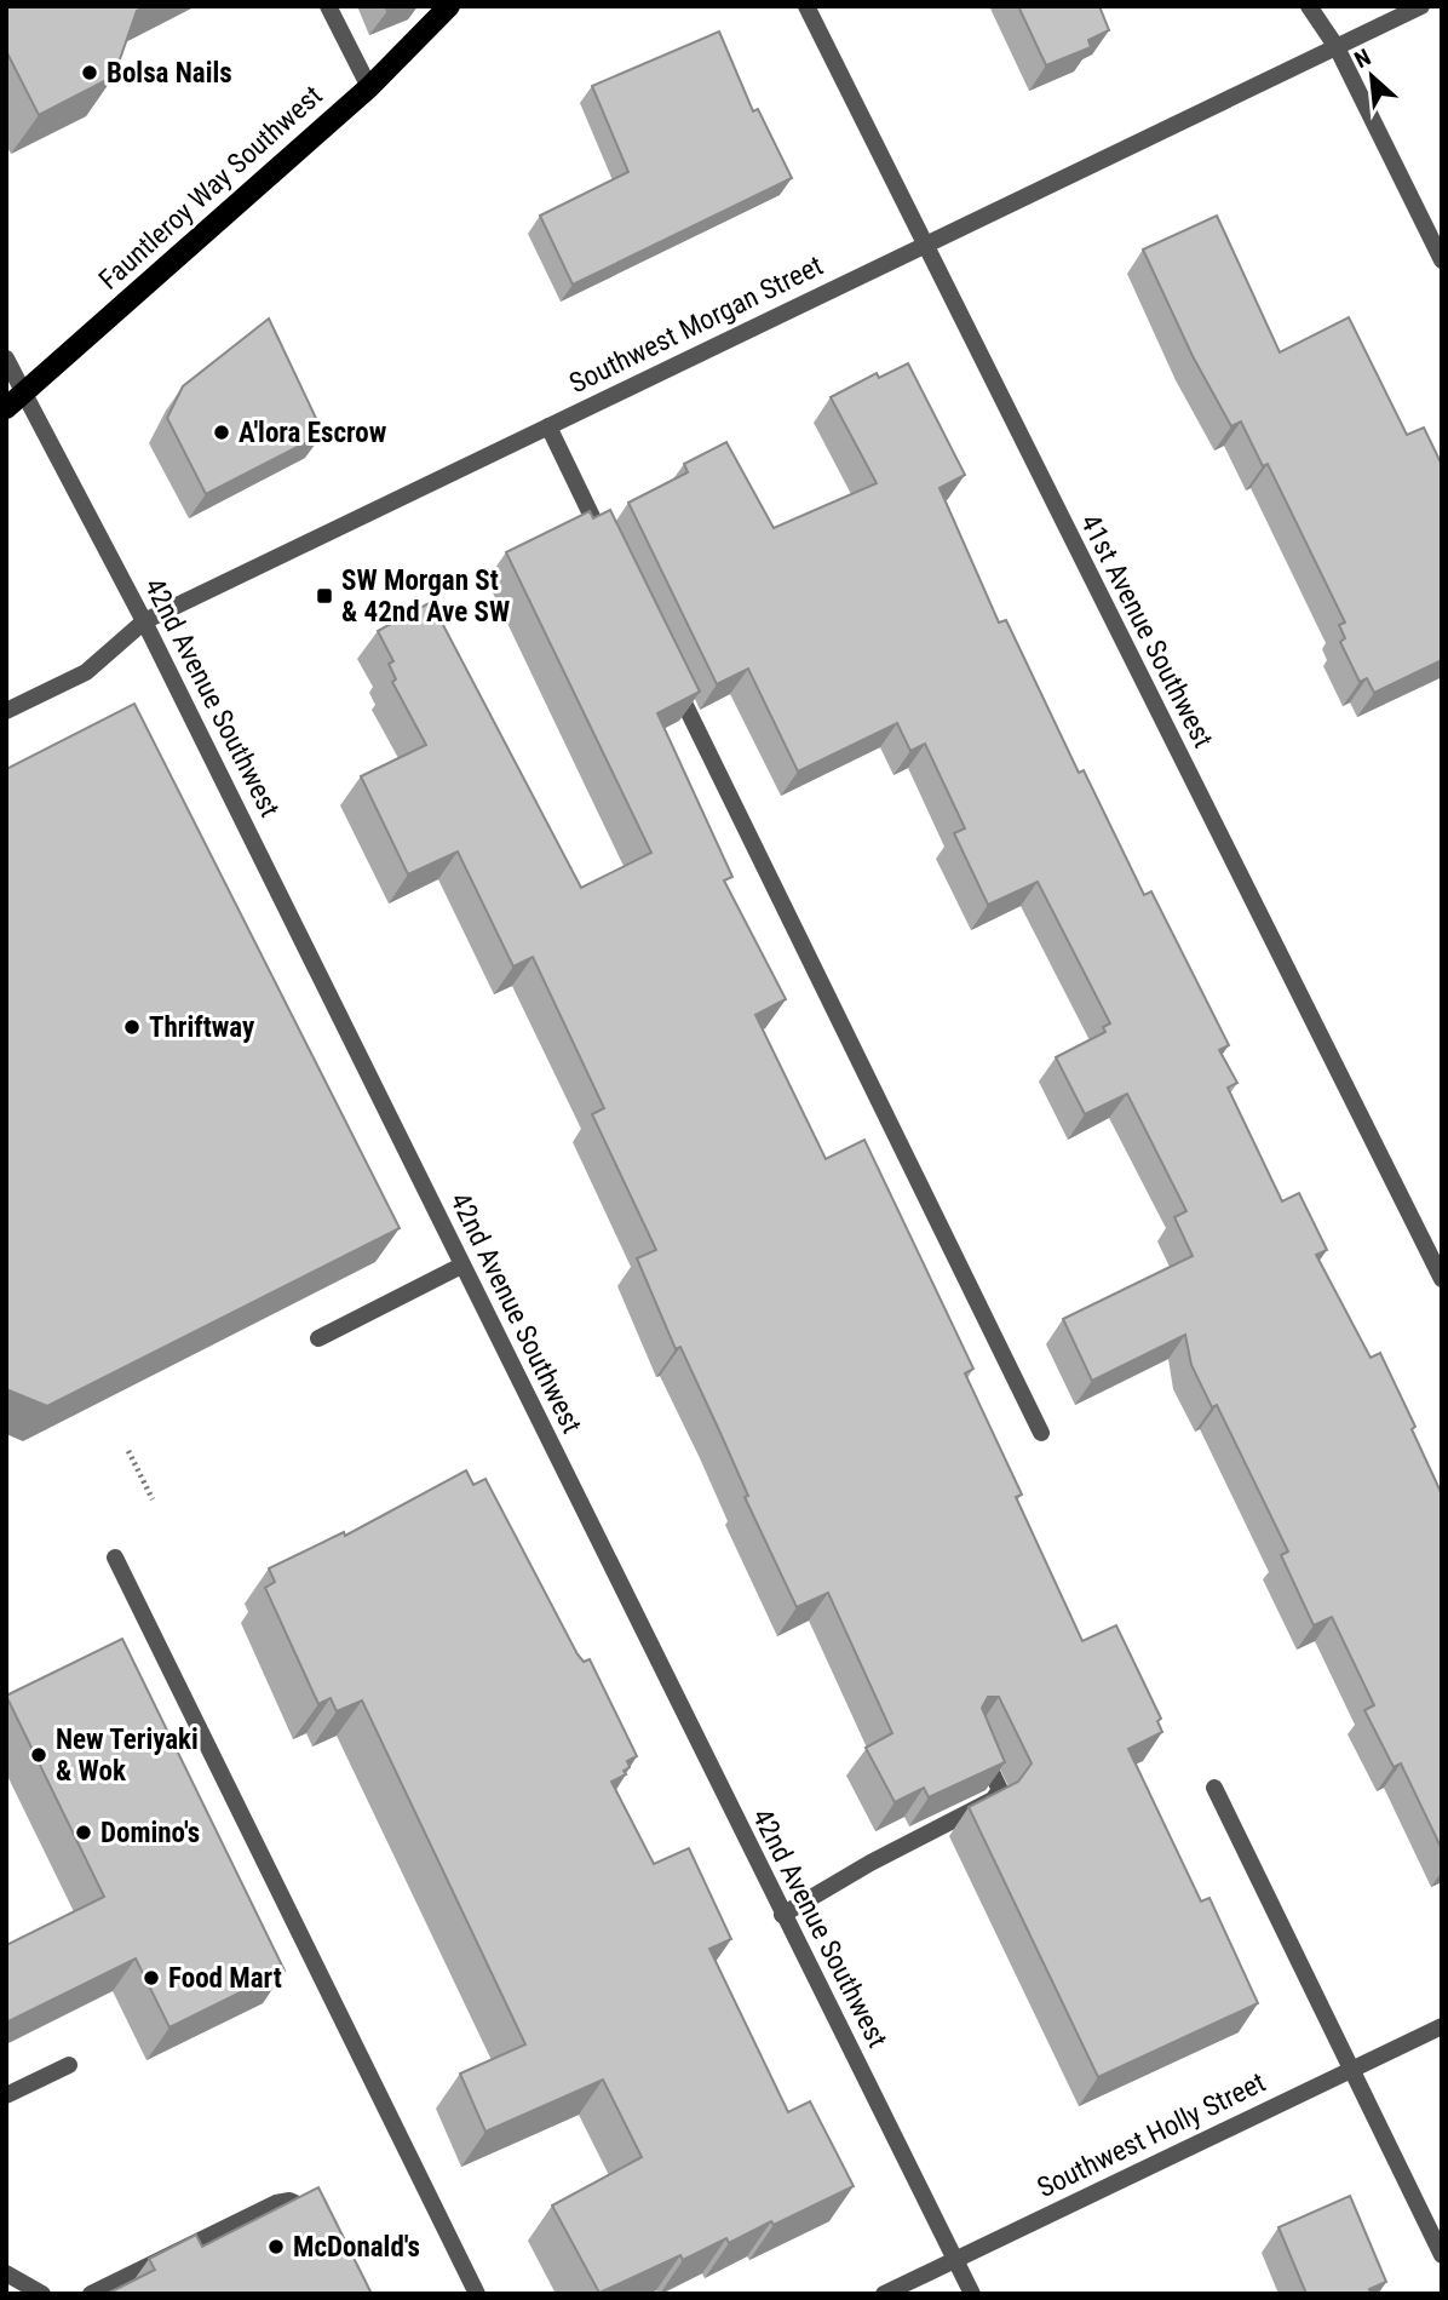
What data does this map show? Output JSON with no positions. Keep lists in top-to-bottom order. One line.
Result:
{"streets":{"main road":["Fauntleroy Way Southwest"],"street":["Southwest Morgan Street","41st Avenue Southwest","42nd Avenue Southwest","Southwest Holly Street"]},"crossings":[["Fauntleroy Way Southwest","42nd Avenue Southwest"],["Southwest Morgan Street","41st Avenue Southwest"],["Southwest Morgan Street","42nd Avenue Southwest"],["42nd Avenue Southwest","Southwest Holly Street"]],"places":{"other":["Bolsa Nails","A'lora Escrow","Thriftway","New Teriyaki & Wok","Domino's","Food Mart","McDonald's"],"transit":["SW Morgan St & 42nd Ave SW"]},"north":"top left"}
